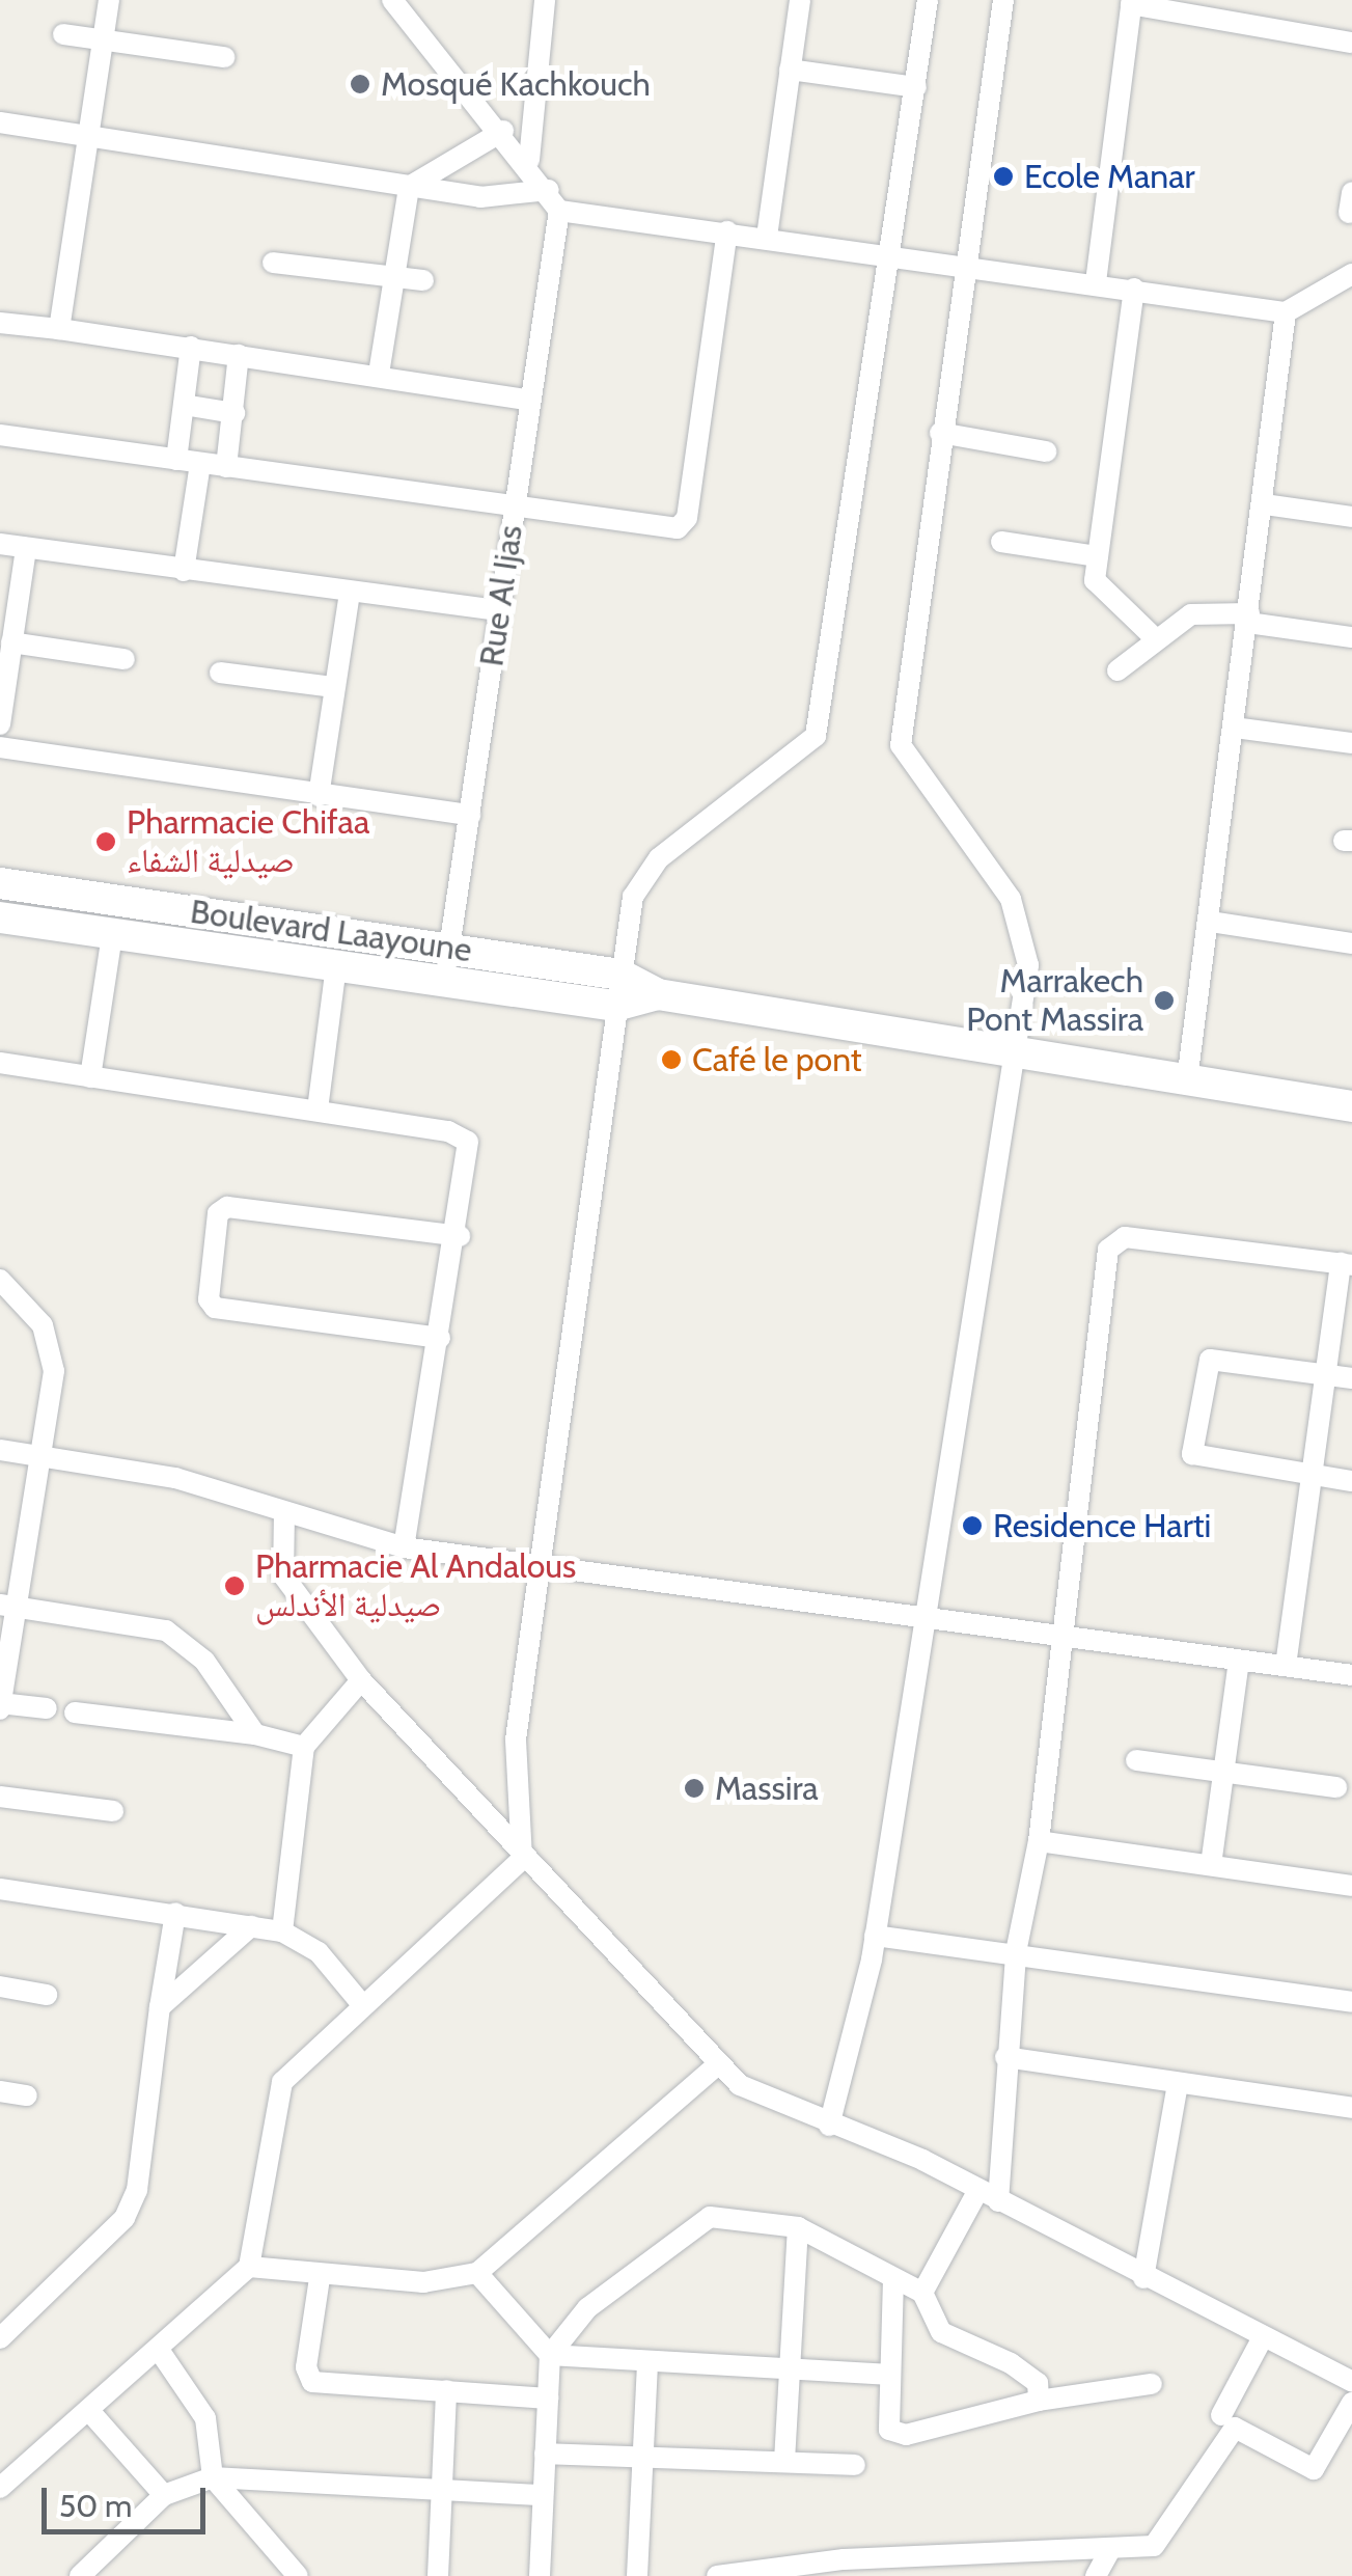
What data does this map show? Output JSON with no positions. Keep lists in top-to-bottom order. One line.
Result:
{"streets":{"street":["Rue Al Ijas","Boulevard Laayoune"]},"crossings":[["Rue Al Ijas","Boulevard Laayoune"]],"places":["Mosqué Kachkouch","Ecole Manar","Pharmacie Chifaa صيدلية الشفاء","Marrakech Pont Massira","Café le pont","Residence Harti","Pharmacie Al Andalous صيدلية الأندلس","Massira"],"scale_bar":"50 m"}
